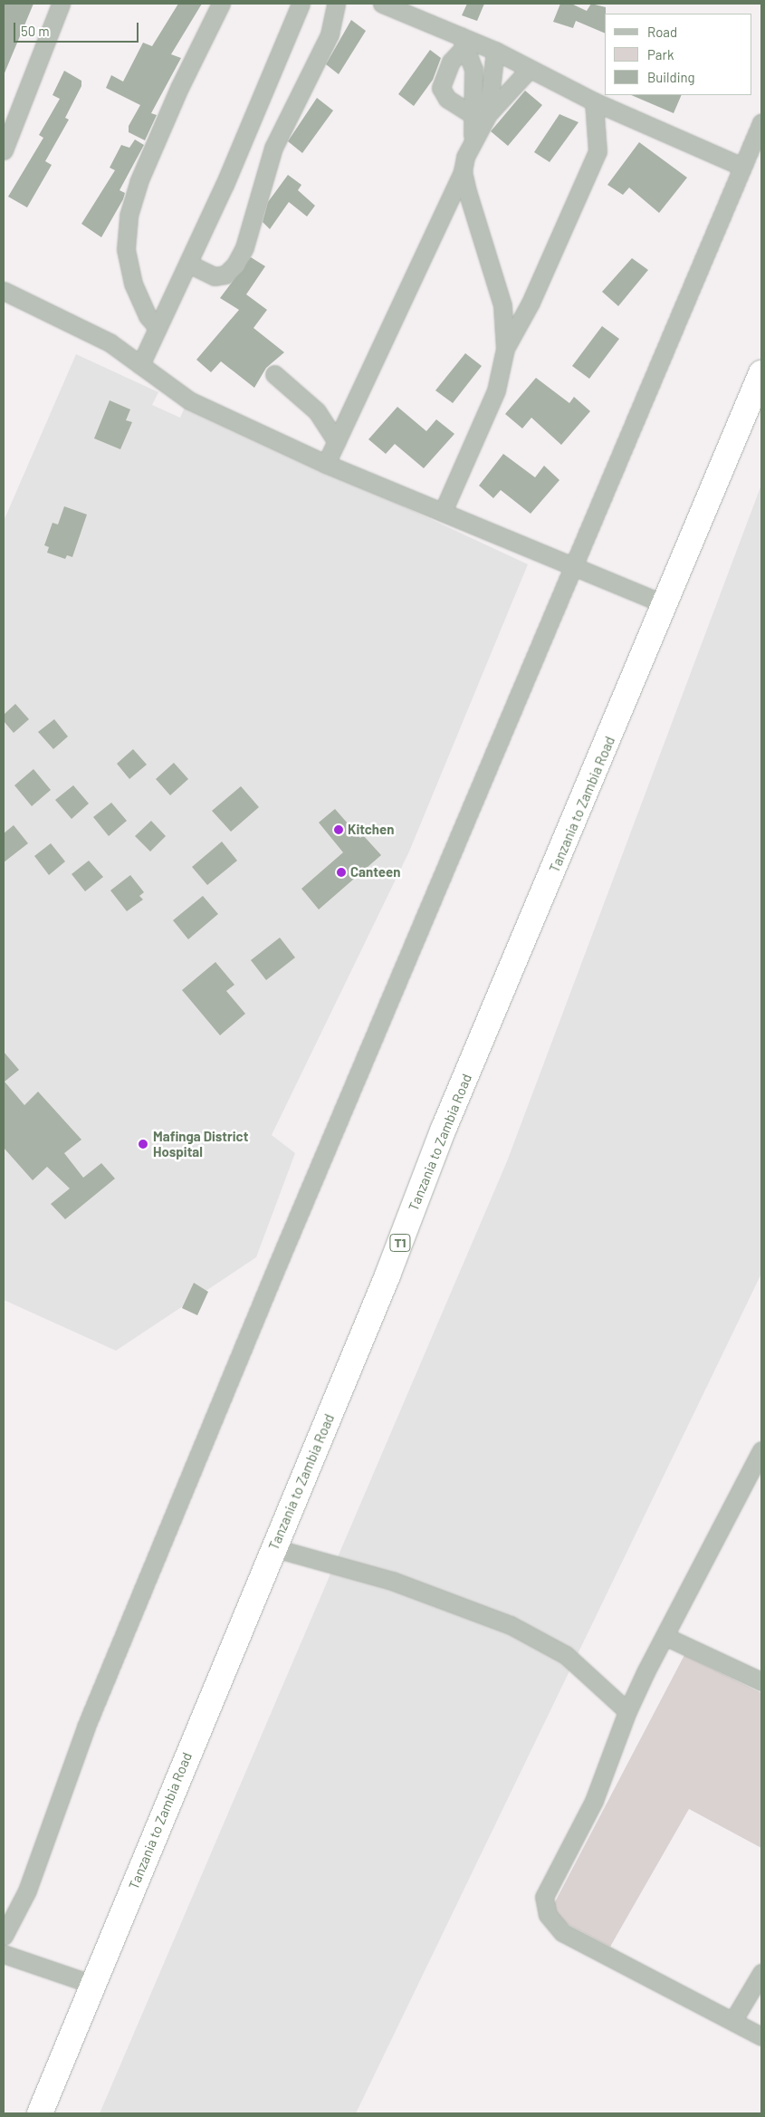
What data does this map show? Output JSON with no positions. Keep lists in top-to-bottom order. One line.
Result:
{"streets":{"highway":["Tanzania to Zambia Road","T1"]},"places":["Kitchen","Canteen","Mafinga District Hospital"],"legend":["Road","Park","Building"],"scale_bar":"50 m"}
